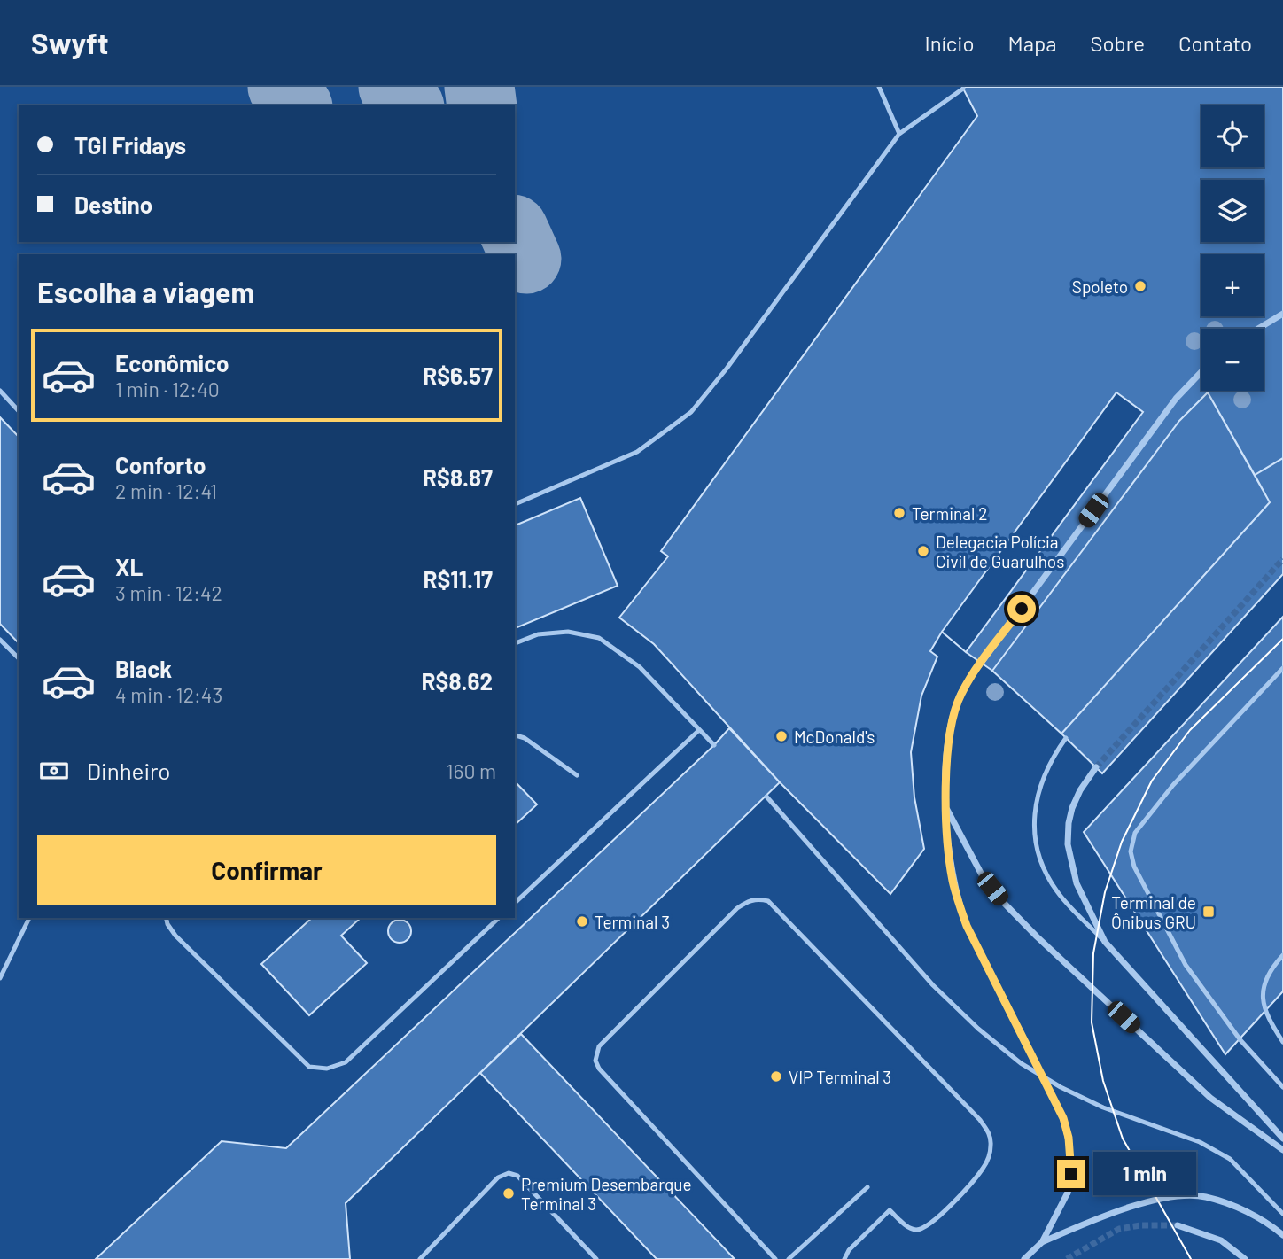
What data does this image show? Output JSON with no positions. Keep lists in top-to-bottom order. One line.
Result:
{"places":{"other":["Spoleto","Terminal 2","Delegacia Polícia Civil de Guarulhos","McDonald's","Terminal 3","VIP Terminal 3","Premium Desembarque Terminal 3"],"transit":["Terminal de Ônibus GRU"]},"page":{"header":"Swyft","nav":["Início","Mapa","Sobre","Contato"],"map_buttons":["+","−"],"banner":["TGI Fridays","Destino"],"heading":"Escolha a viagem","list":[{"name":"Econômico","note":"1 min · 12:40","value":"R$6.57"},{"name":"Conforto","note":"2 min · 12:41","value":"R$8.87"},{"name":"XL","note":"3 min · 12:42","value":"R$11.17"},{"name":"Black","note":"4 min · 12:43","value":"R$8.62"}],"pay":["Dinheiro","160 m"],"buttons":"Confirmar","bubble":"1 min"}}
